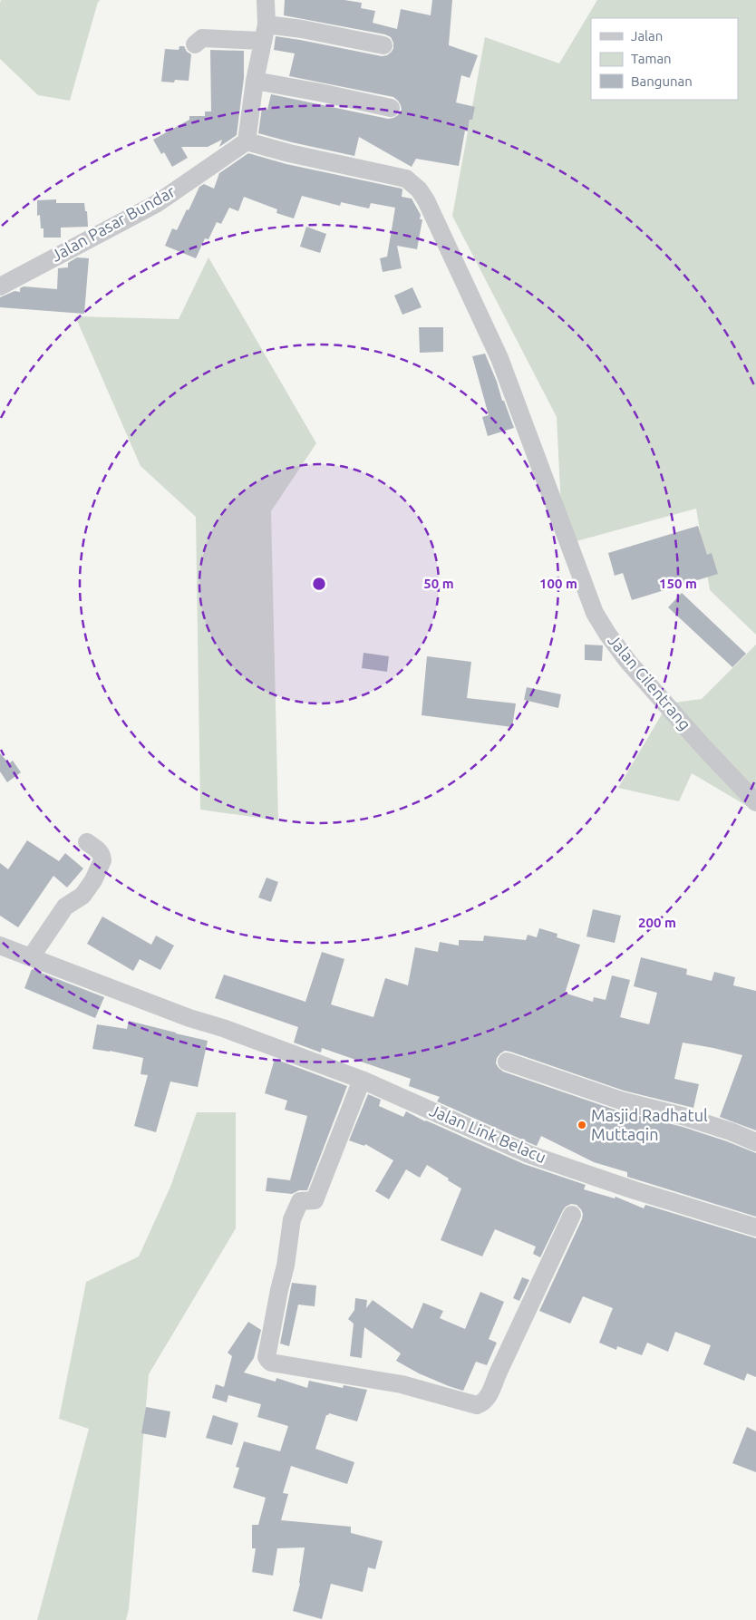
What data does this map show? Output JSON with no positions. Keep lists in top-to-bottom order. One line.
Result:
{"streets":{"street":["Jalan Pasar Bundar","Jalan Cilentrang","Jalan Link Belacu"]},"crossings":[["Jalan Pasar Bundar","Jalan Cilentrang"]],"places":["Masjid Radhatul Muttaqin"],"legend":["Jalan","Taman","Bangunan"],"rings":["50 m","100 m","150 m","200 m"]}
